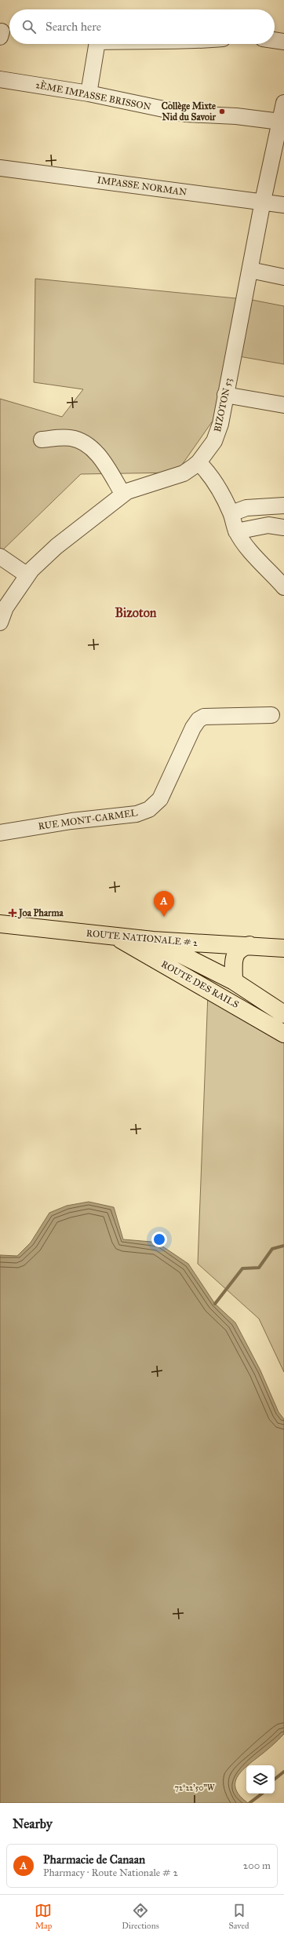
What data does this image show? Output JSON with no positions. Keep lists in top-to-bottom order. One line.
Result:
{"streets":{"main road":["ROUTE NATIONALE # 2","ROUTE DES RAILS"],"street":["2ÈME IMPASSE BRISSON","IMPASSE NORMAN","BIZOTON 53","RUE MONT-CARMEL"]},"crossings":[["2ÈME IMPASSE BRISSON","BIZOTON 53"],["IMPASSE NORMAN","BIZOTON 53"],["ROUTE NATIONALE # 2","ROUTE DES RAILS"]],"districts":["Bizoton"],"places":{"other":["Collège Mixte Nid du Savoir"],"health":["Joa Pharma"]},"page":{"search":"Search here","pins":"A","heading":"Nearby","list":[{"mark":"A","name":"Pharmacie de Canaan","note":"Pharmacy · Route Nationale # 2","value":"200 m"}],"nav":["Map","Directions","Saved"]},"coordinates":["72°22'50\"W"]}
